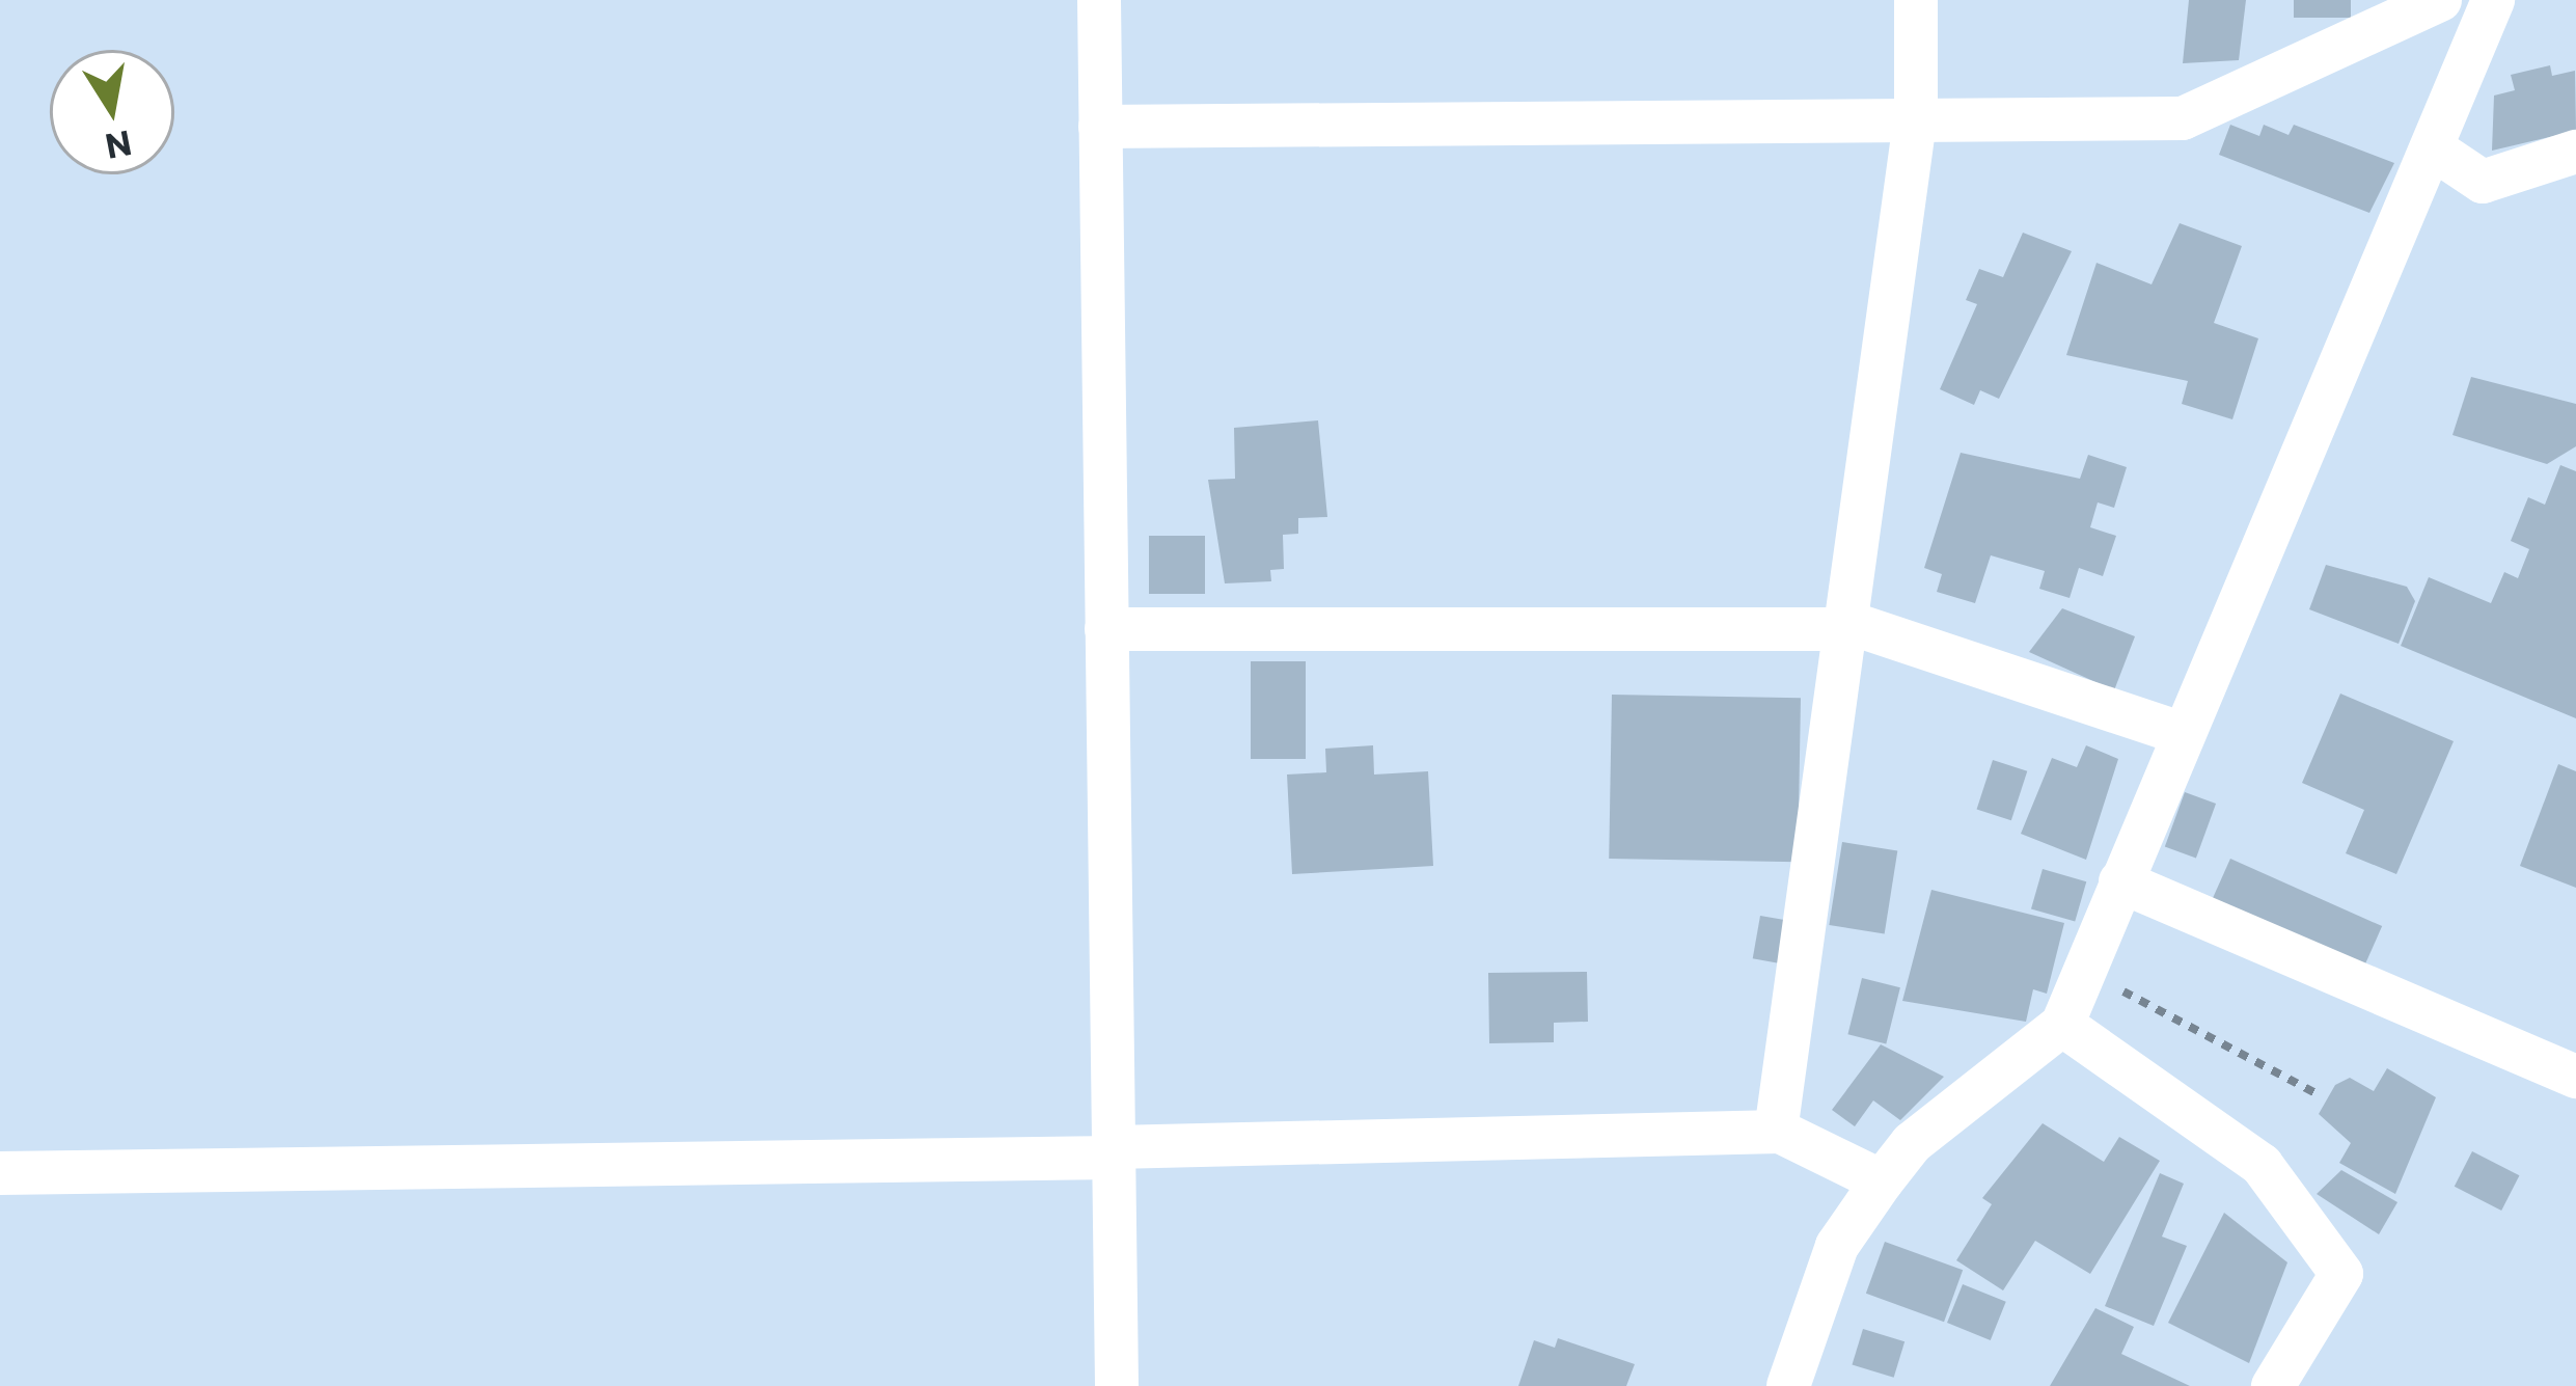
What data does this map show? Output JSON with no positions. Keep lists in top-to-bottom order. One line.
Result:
{"north":"bottom"}
